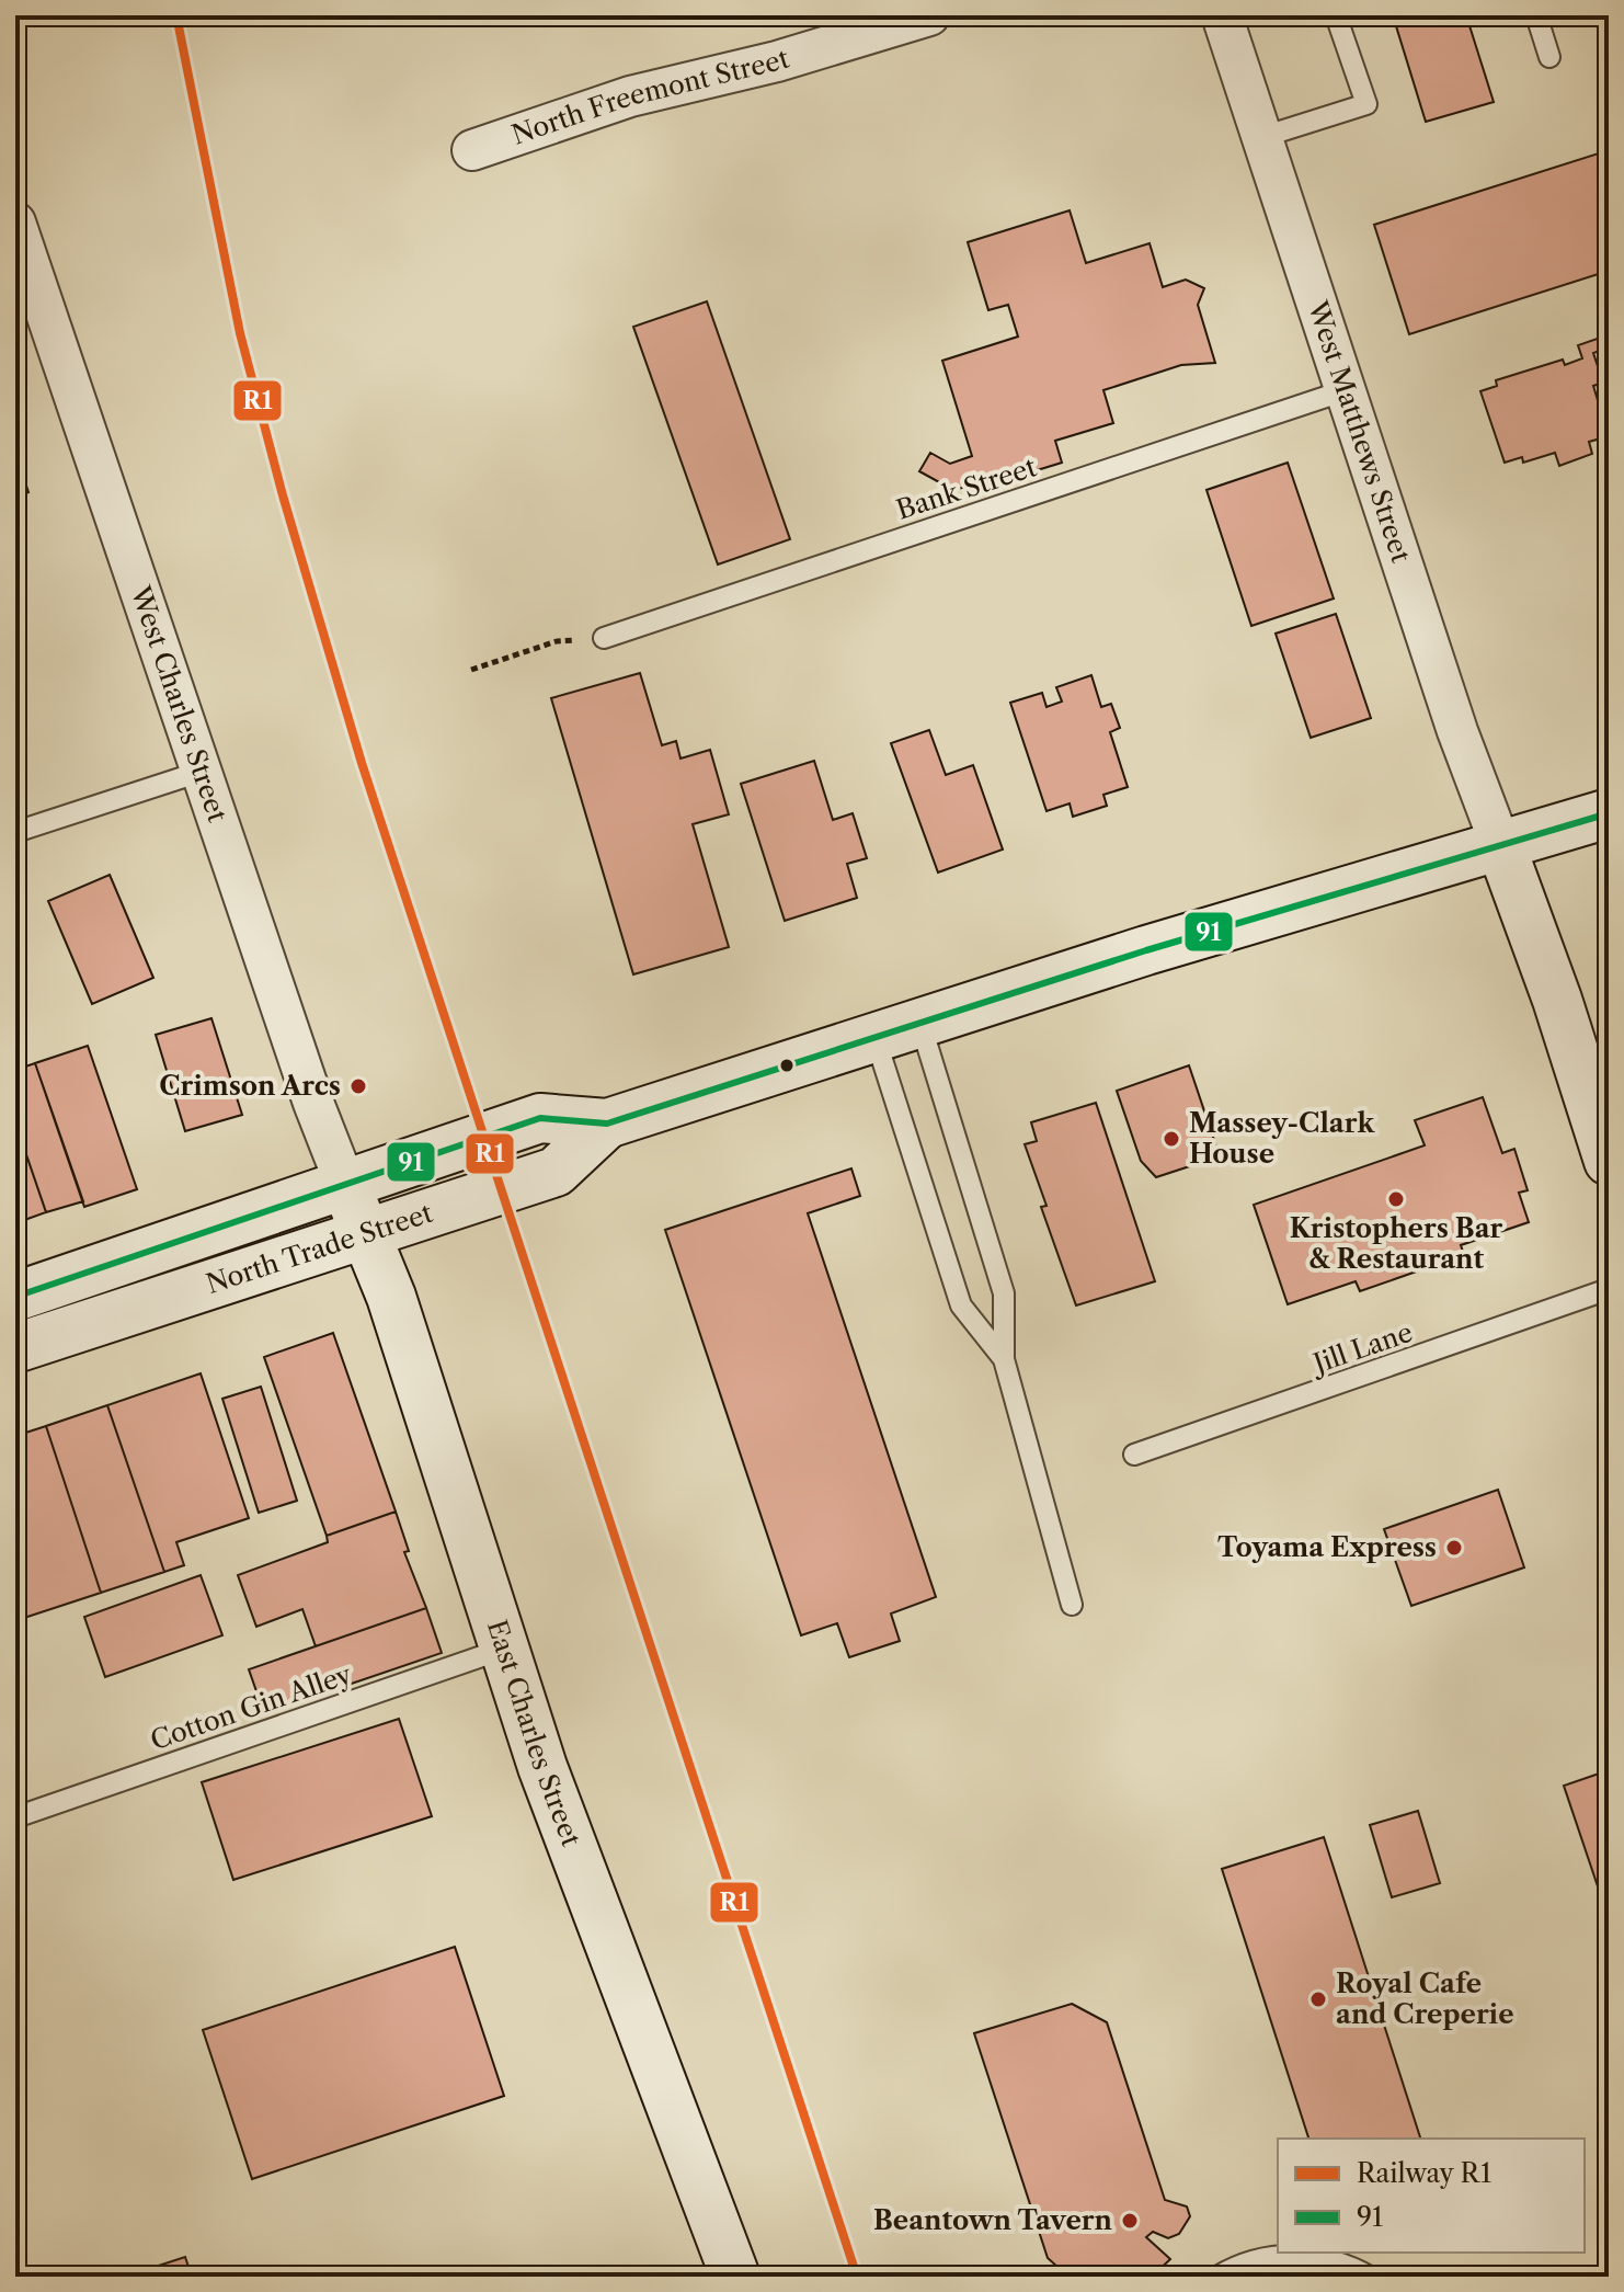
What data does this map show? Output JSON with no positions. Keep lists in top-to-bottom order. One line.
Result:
{"streets":{"main road":["North Trade Street","East Charles Street"],"street":["North Freemont Street","West Matthews Street","West Charles Street"],"lane":["Bank Street","Jill Lane","Cotton Gin Alley"]},"crossings":[["West Matthews Street","Bank Street"],["West Matthews Street","North Trade Street"],["West Charles Street","North Trade Street"],["West Charles Street","East Charles Street"],["North Trade Street","East Charles Street"],["Cotton Gin Alley","East Charles Street"]],"places":["Crimson Arcs","Massey-Clark House","Kristophers Bar & Restaurant","Toyama Express","Royal Cafe and Creperie","Beantown Tavern"],"lines":["rail line R1","transit line 91"],"legend":["Railway R1","91"]}
